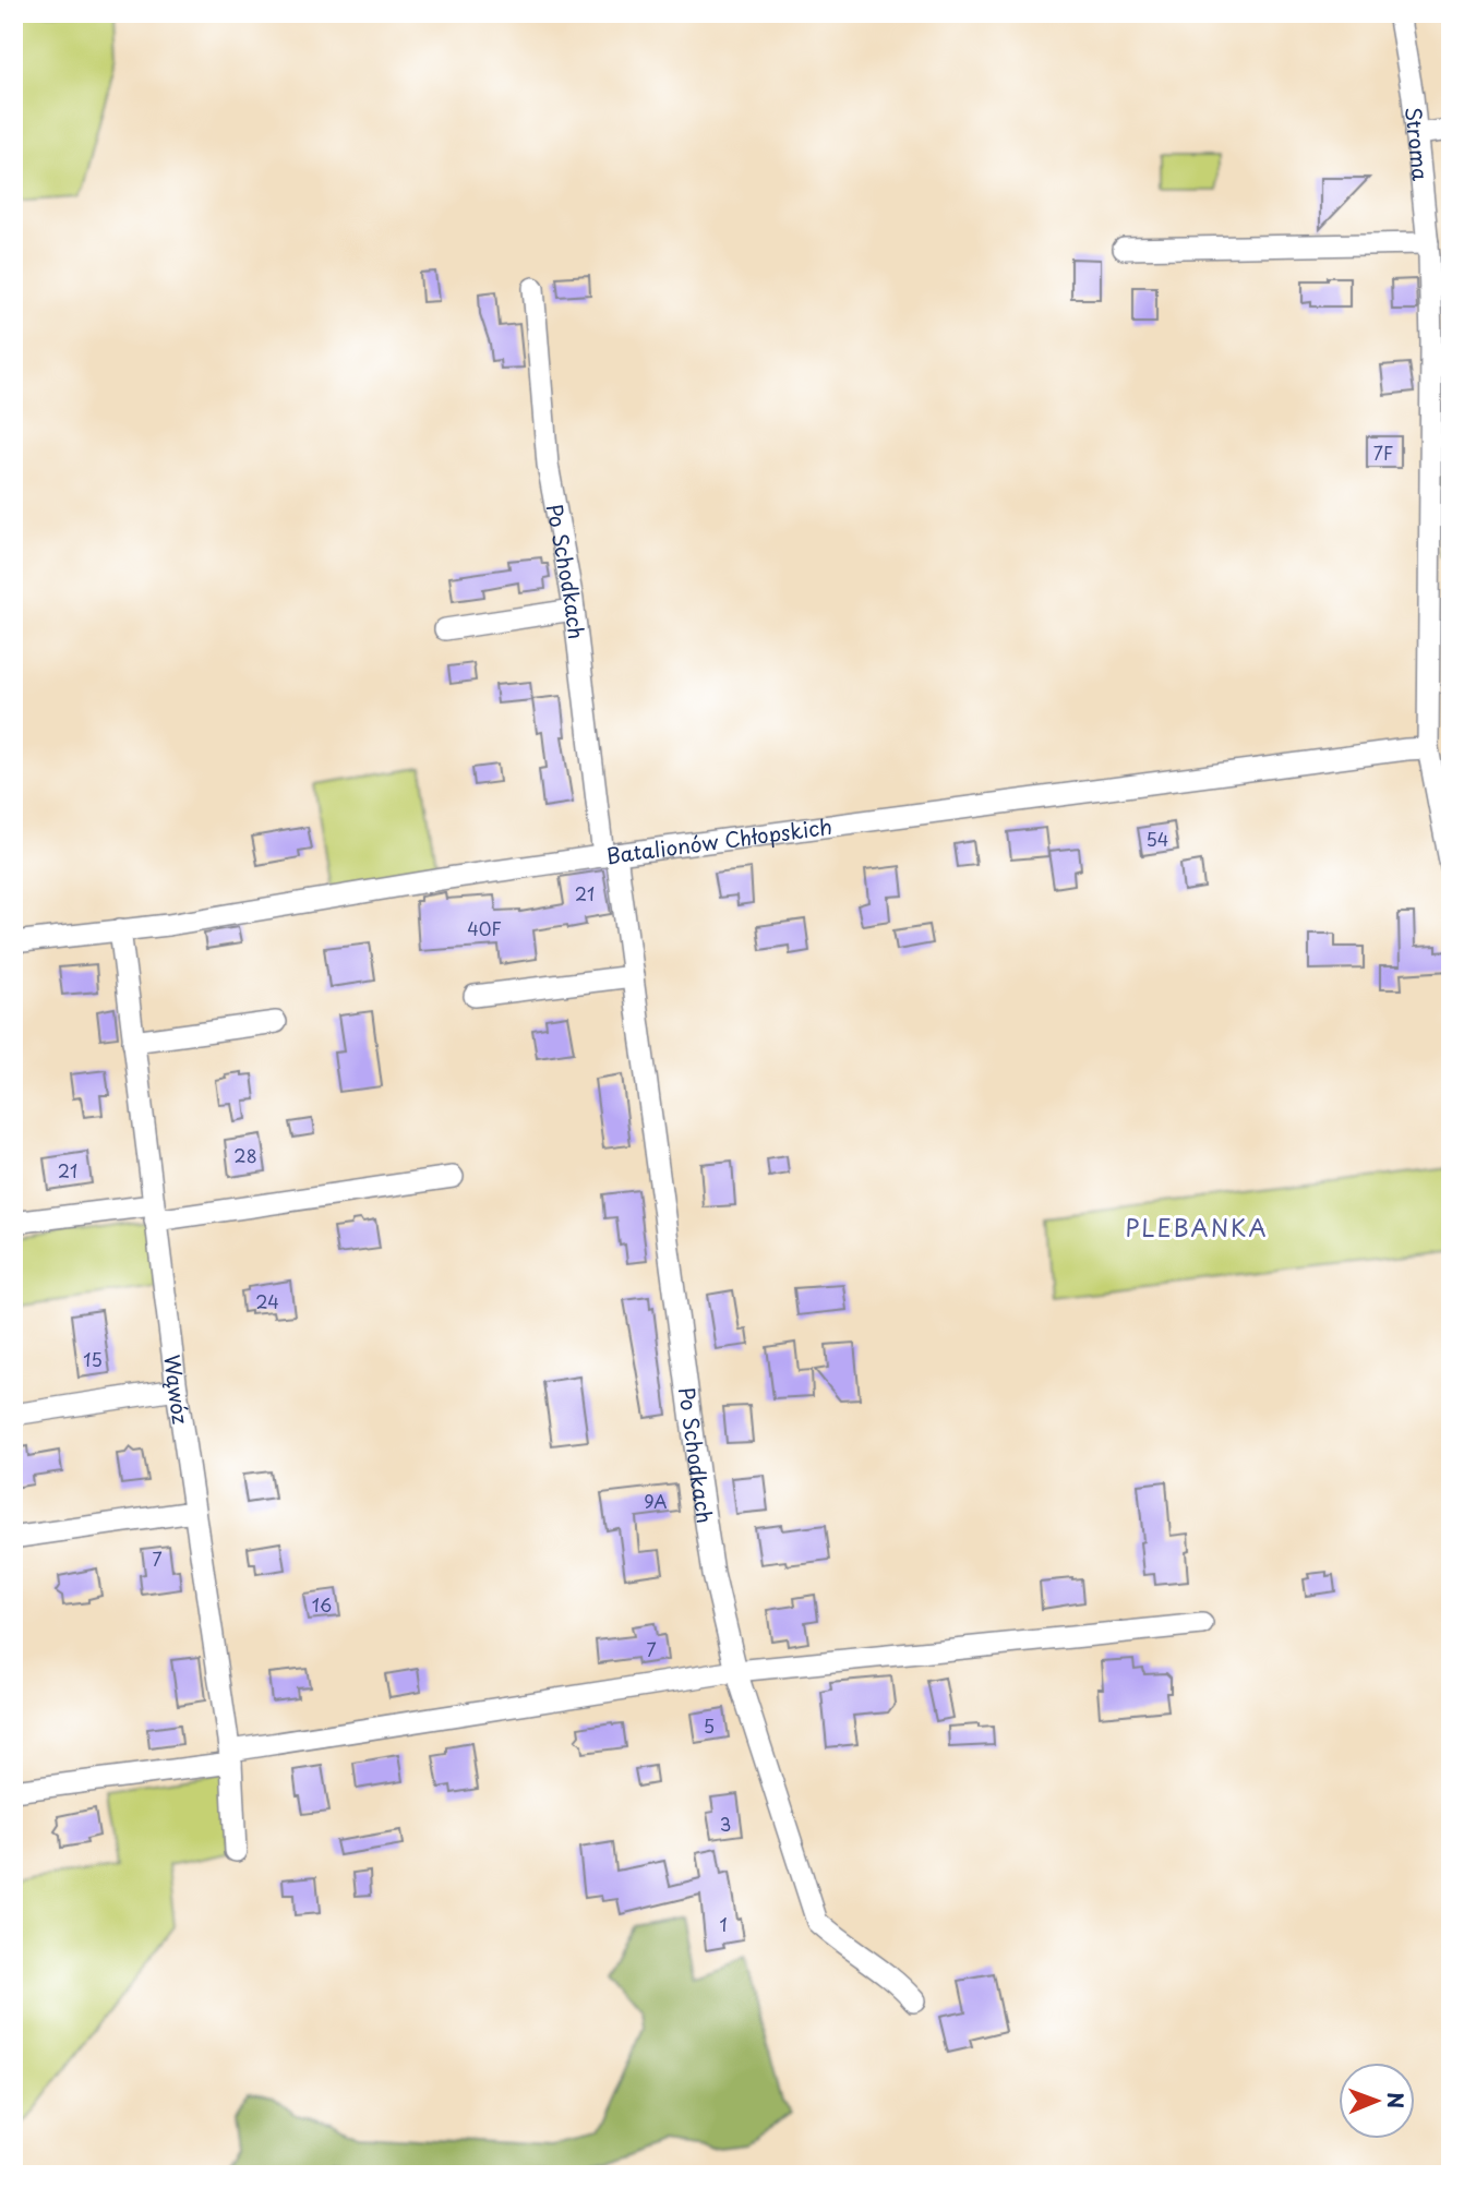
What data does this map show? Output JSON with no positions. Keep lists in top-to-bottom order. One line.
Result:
{"streets":{"street":["Stroma","Po Schodkach","Batalionów Chłopskich","Wąwóz"]},"crossings":[["Stroma","Batalionów Chłopskich"],["Po Schodkach","Batalionów Chłopskich"],["Batalionów Chłopskich","Wąwóz"]],"districts":["PLEBANKA"],"house_numbers":["7F","54","21","40F","28","21","24","15","9A","7","16","7","5","3","1"],"north":"right"}
